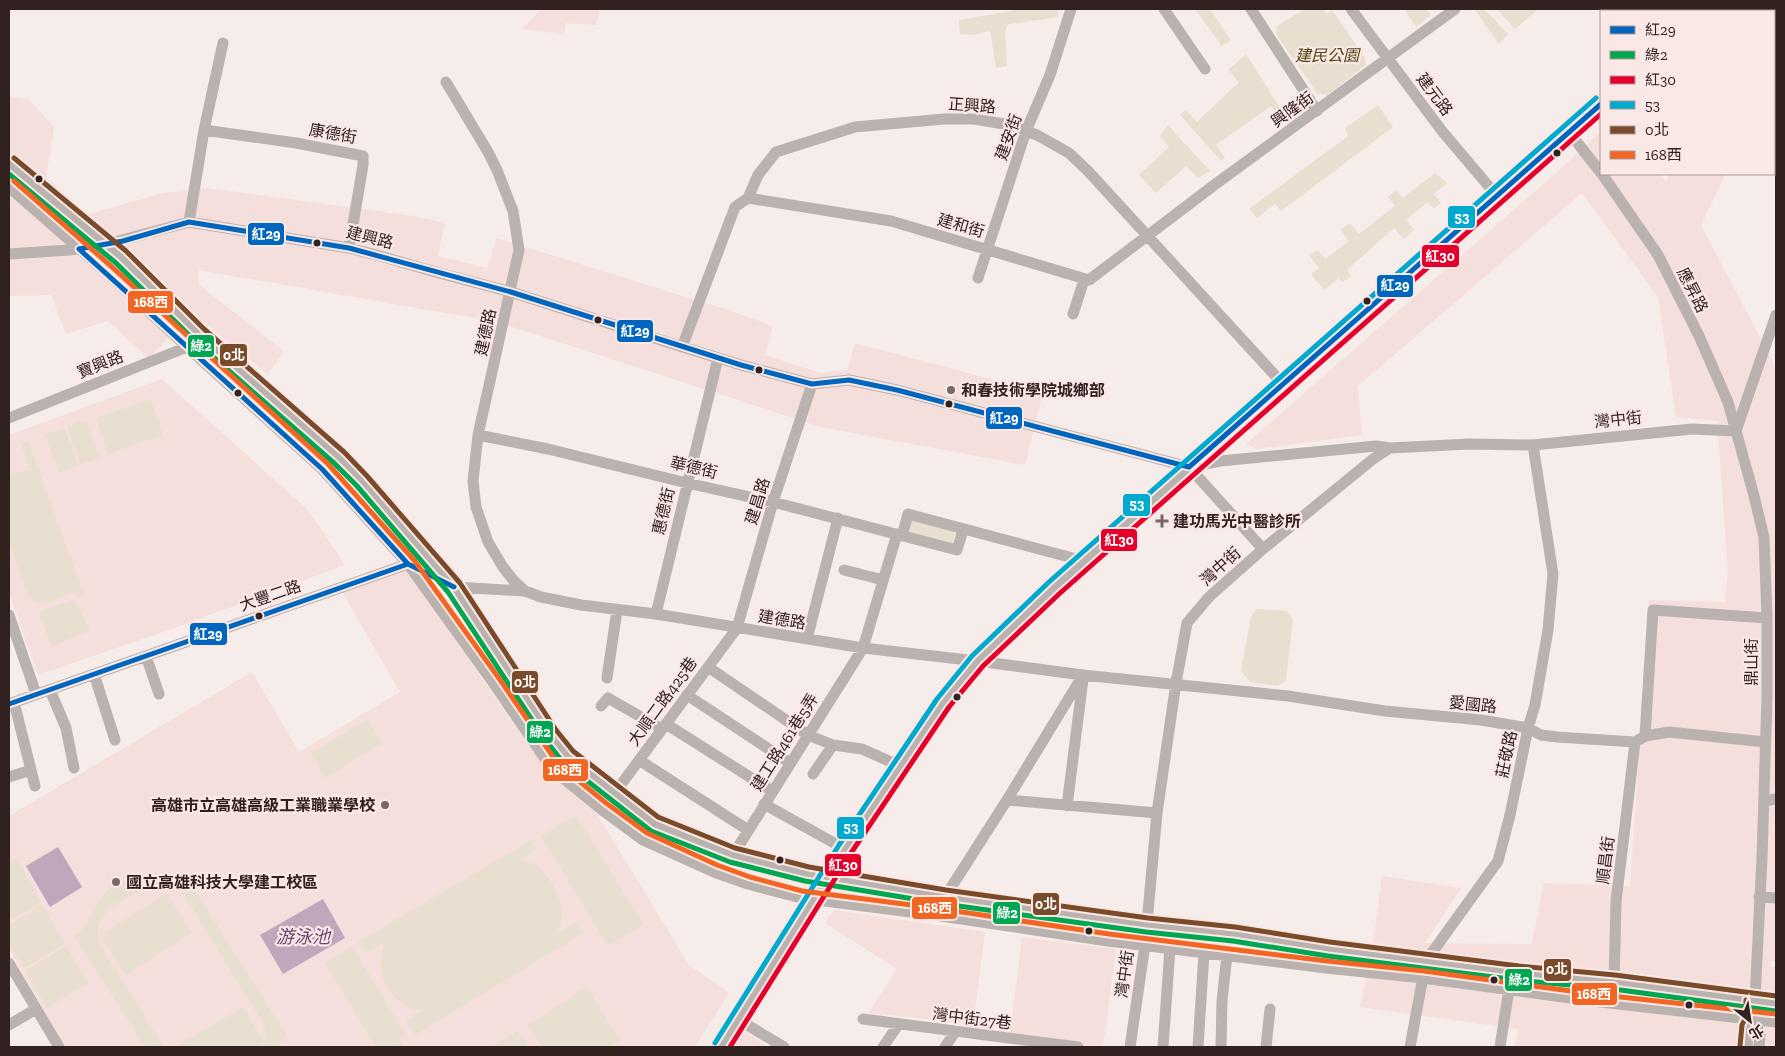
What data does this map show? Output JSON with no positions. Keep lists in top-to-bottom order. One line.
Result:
{"streets":{"street":["建元路","正興路","興隆街","康德街","建安街","建和街","建興路","應昇路","建德路","寶興路","灣中街","華德街","建昌路","惠德街","大豐二路","鼎山街","大順二路425巷","愛國路","建工路461巷5弄","莊敬路","順昌街","灣中街27巷"]},"crossings":[["建元路","興隆街"],["正興路","興隆街"],["正興路","建安街"],["正興路","建和街"],["正興路","建興路"],["康德街","建興路"],["建安街","建和街"],["建興路","建德路"],["建興路","建昌路"],["建興路","惠德街"],["應昇路","灣中街"],["應昇路","鼎山街"],["建德路","華德街"],["建德路","建昌路"],["建德路","惠德街"],["建德路","大順二路425巷"],["建德路","愛國路"],["建德路","建工路461巷5弄"],["灣中街","鼎山街"],["灣中街","愛國路"],["灣中街","莊敬路"],["華德街","建昌路"],["華德街","惠德街"],["華德街","建工路461巷5弄"],["建昌路","大順二路425巷"],["愛國路","莊敬路"],["愛國路","順昌街"]],"water":["游泳池"],"parks":["建民公園"],"places":{"other":["和春技術學院城鄉部","高雄市立高雄高級工業職業學校","國立高雄科技大學建工校區"],"health":["建功馬光中醫診所"]},"lines":["transit line 53","transit line 紅29","transit line 紅30","transit line 0北","transit line 綠2","transit line 168西"],"legend":["紅29","綠2","紅30","53","0北","168西"],"north":"bottom right"}
